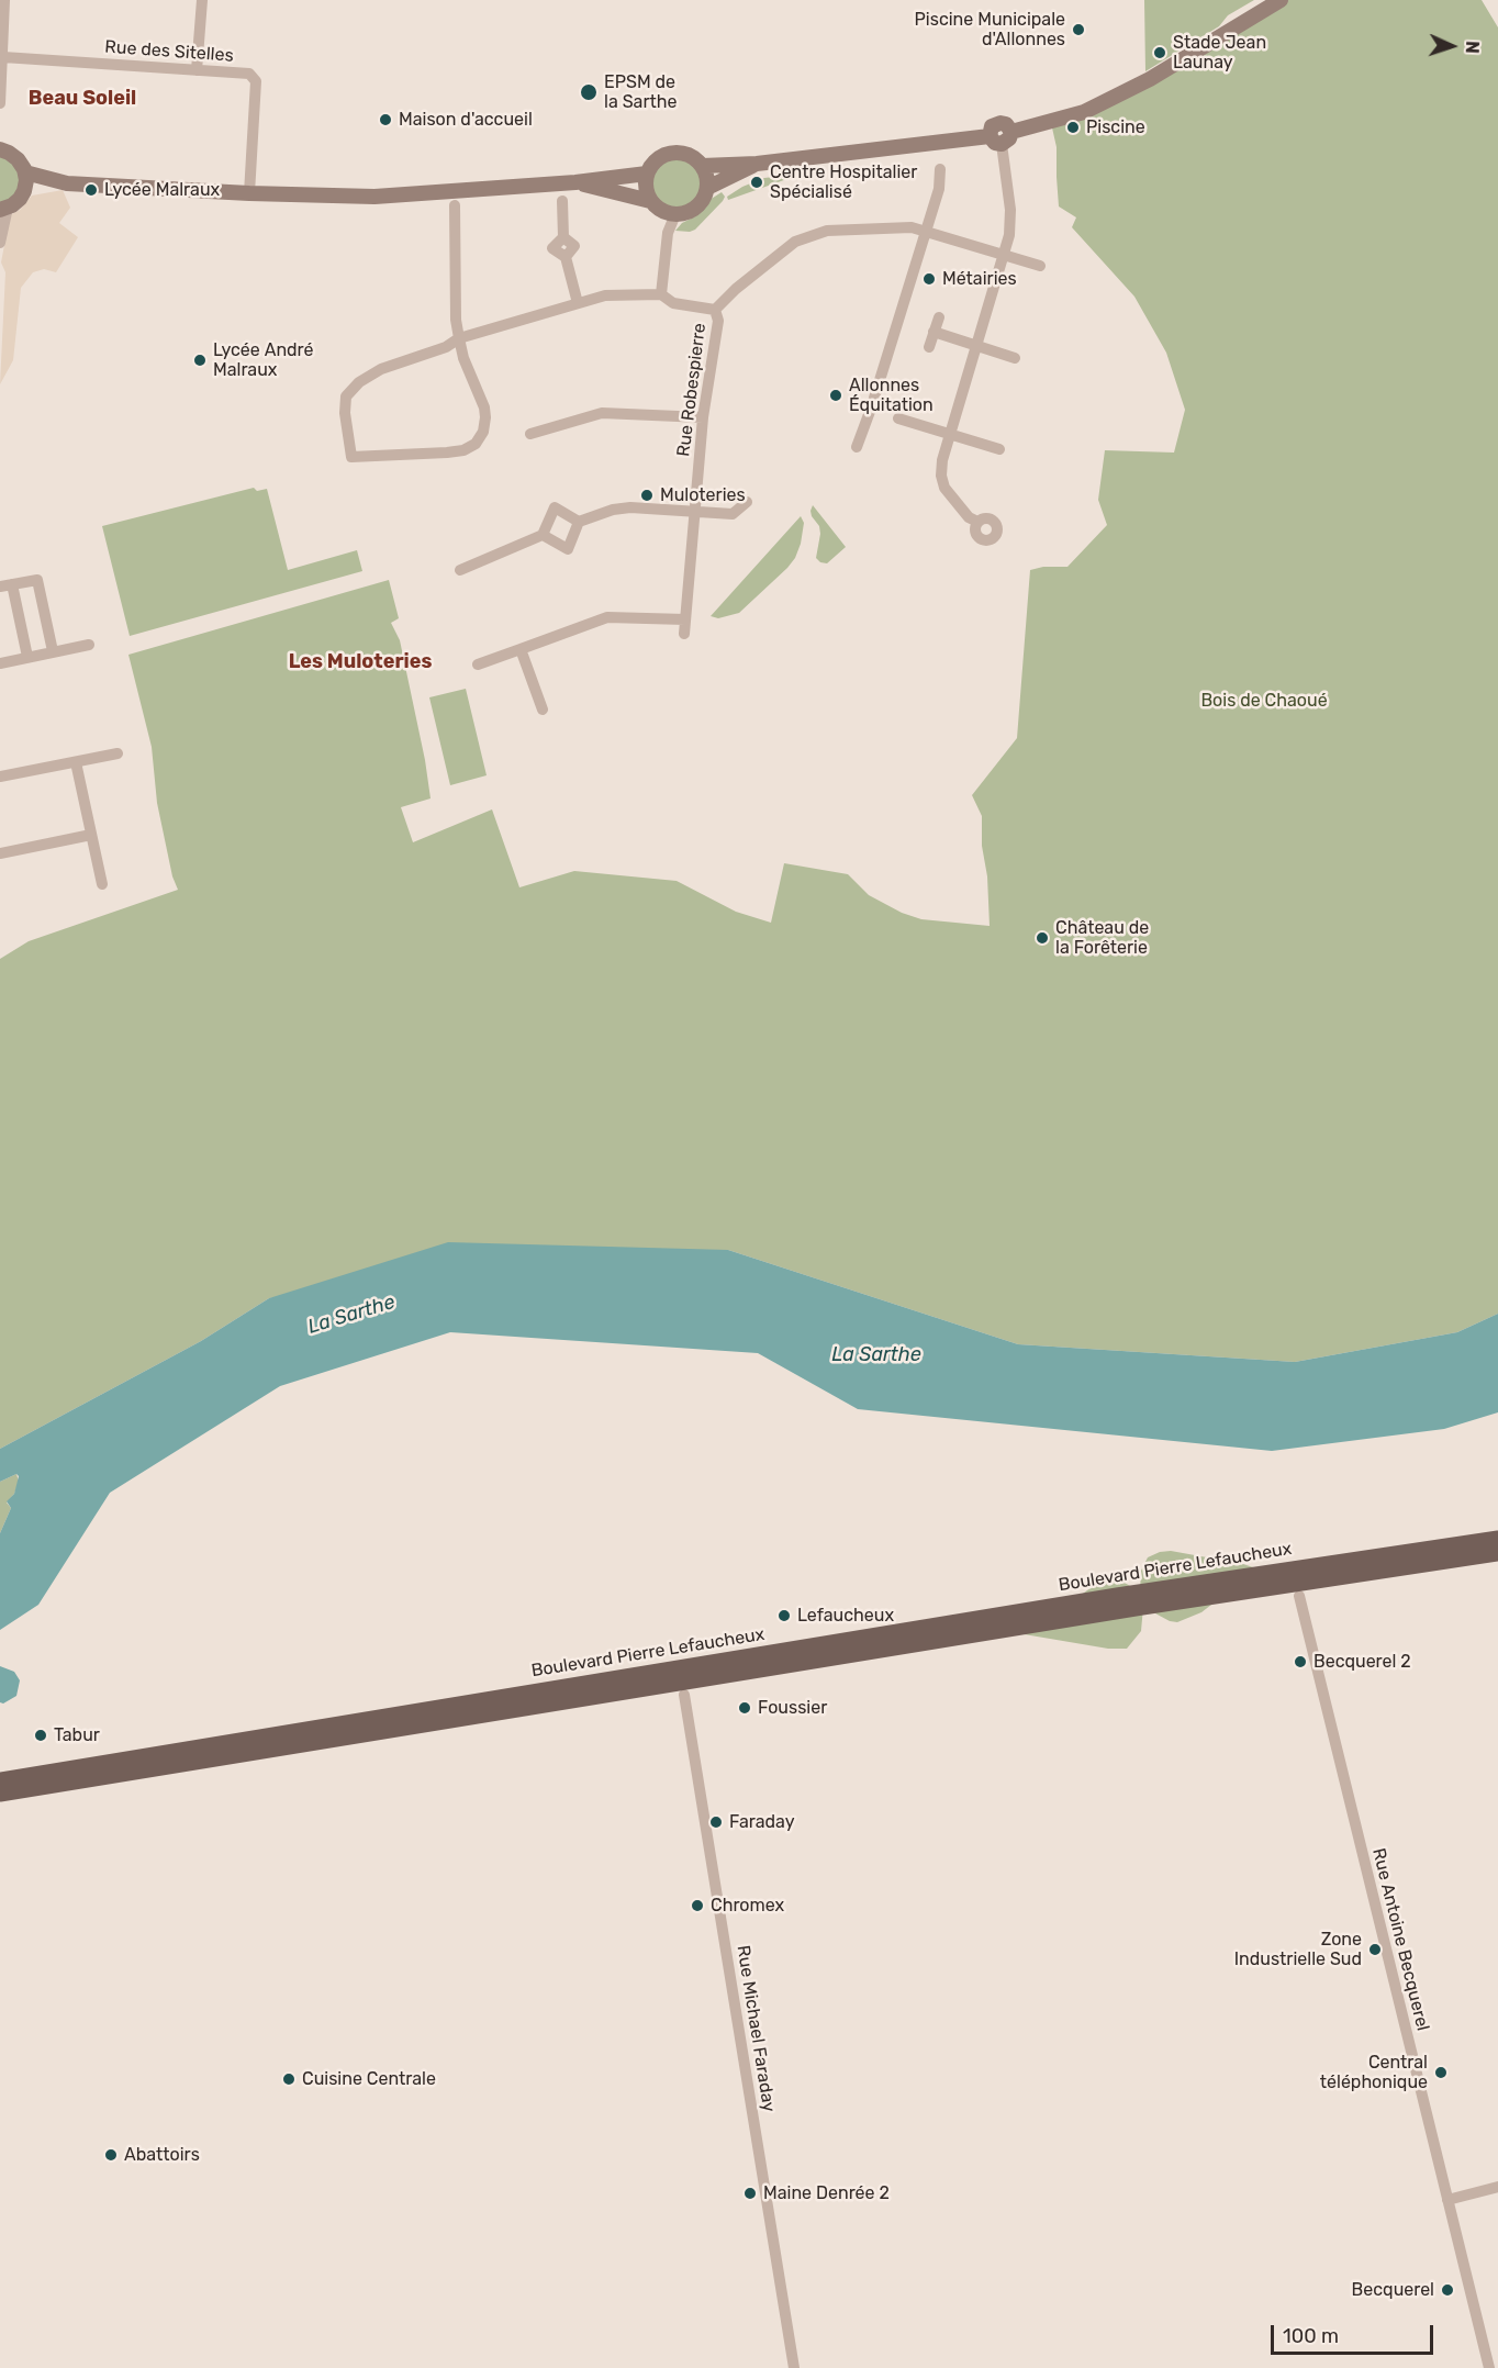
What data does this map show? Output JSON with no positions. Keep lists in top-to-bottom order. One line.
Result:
{"streets":{"main road":["Boulevard Pierre Lefaucheux"],"street":["Rue des Sitelles","Rue Robespierre","Rue Antoine Becquerel","Rue Michael Faraday"]},"districts":["Beau Soleil","Les Muloteries"],"water":["La Sarthe"],"parks":["Bois de Chaoué"],"places":["Piscine Municipale d'Allonnes","Stade Jean Launay","EPSM de la Sarthe","Maison d'accueil","Piscine","Centre Hospitalier Spécialisé","Lycée Malraux","Métairies","Lycée André Malraux","Allonnes Équitation","Muloteries","Château de la Forêterie","Lefaucheux","Becquerel 2","Foussier","Tabur","Faraday","Chromex","Zone Industrielle Sud","Central téléphonique","Cuisine Centrale","Abattoirs","Maine Denrée 2","Becquerel"],"scale_bar":"100 m","north":"right"}
